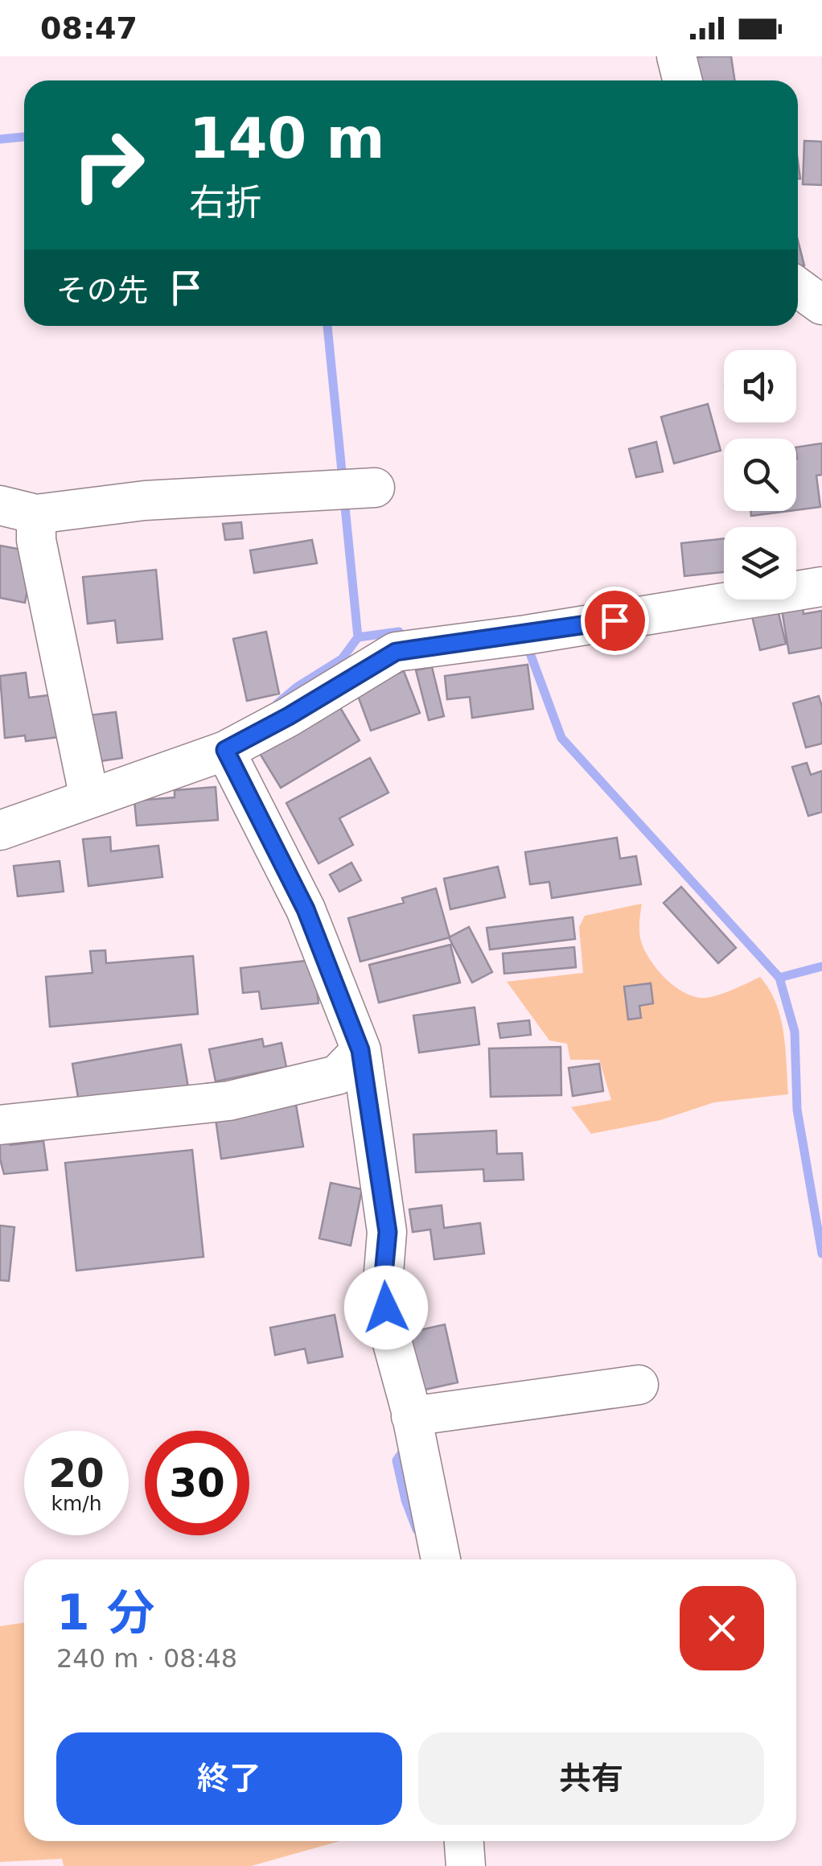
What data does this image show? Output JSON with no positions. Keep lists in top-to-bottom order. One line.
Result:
{"page":{"status":"08:47","turn":["140 m","右折"],"then":"その先","speed":"20 km/h","limit":"30","heading":["1 分","240 m · 08:48"],"buttons":["終了","共有"]}}
